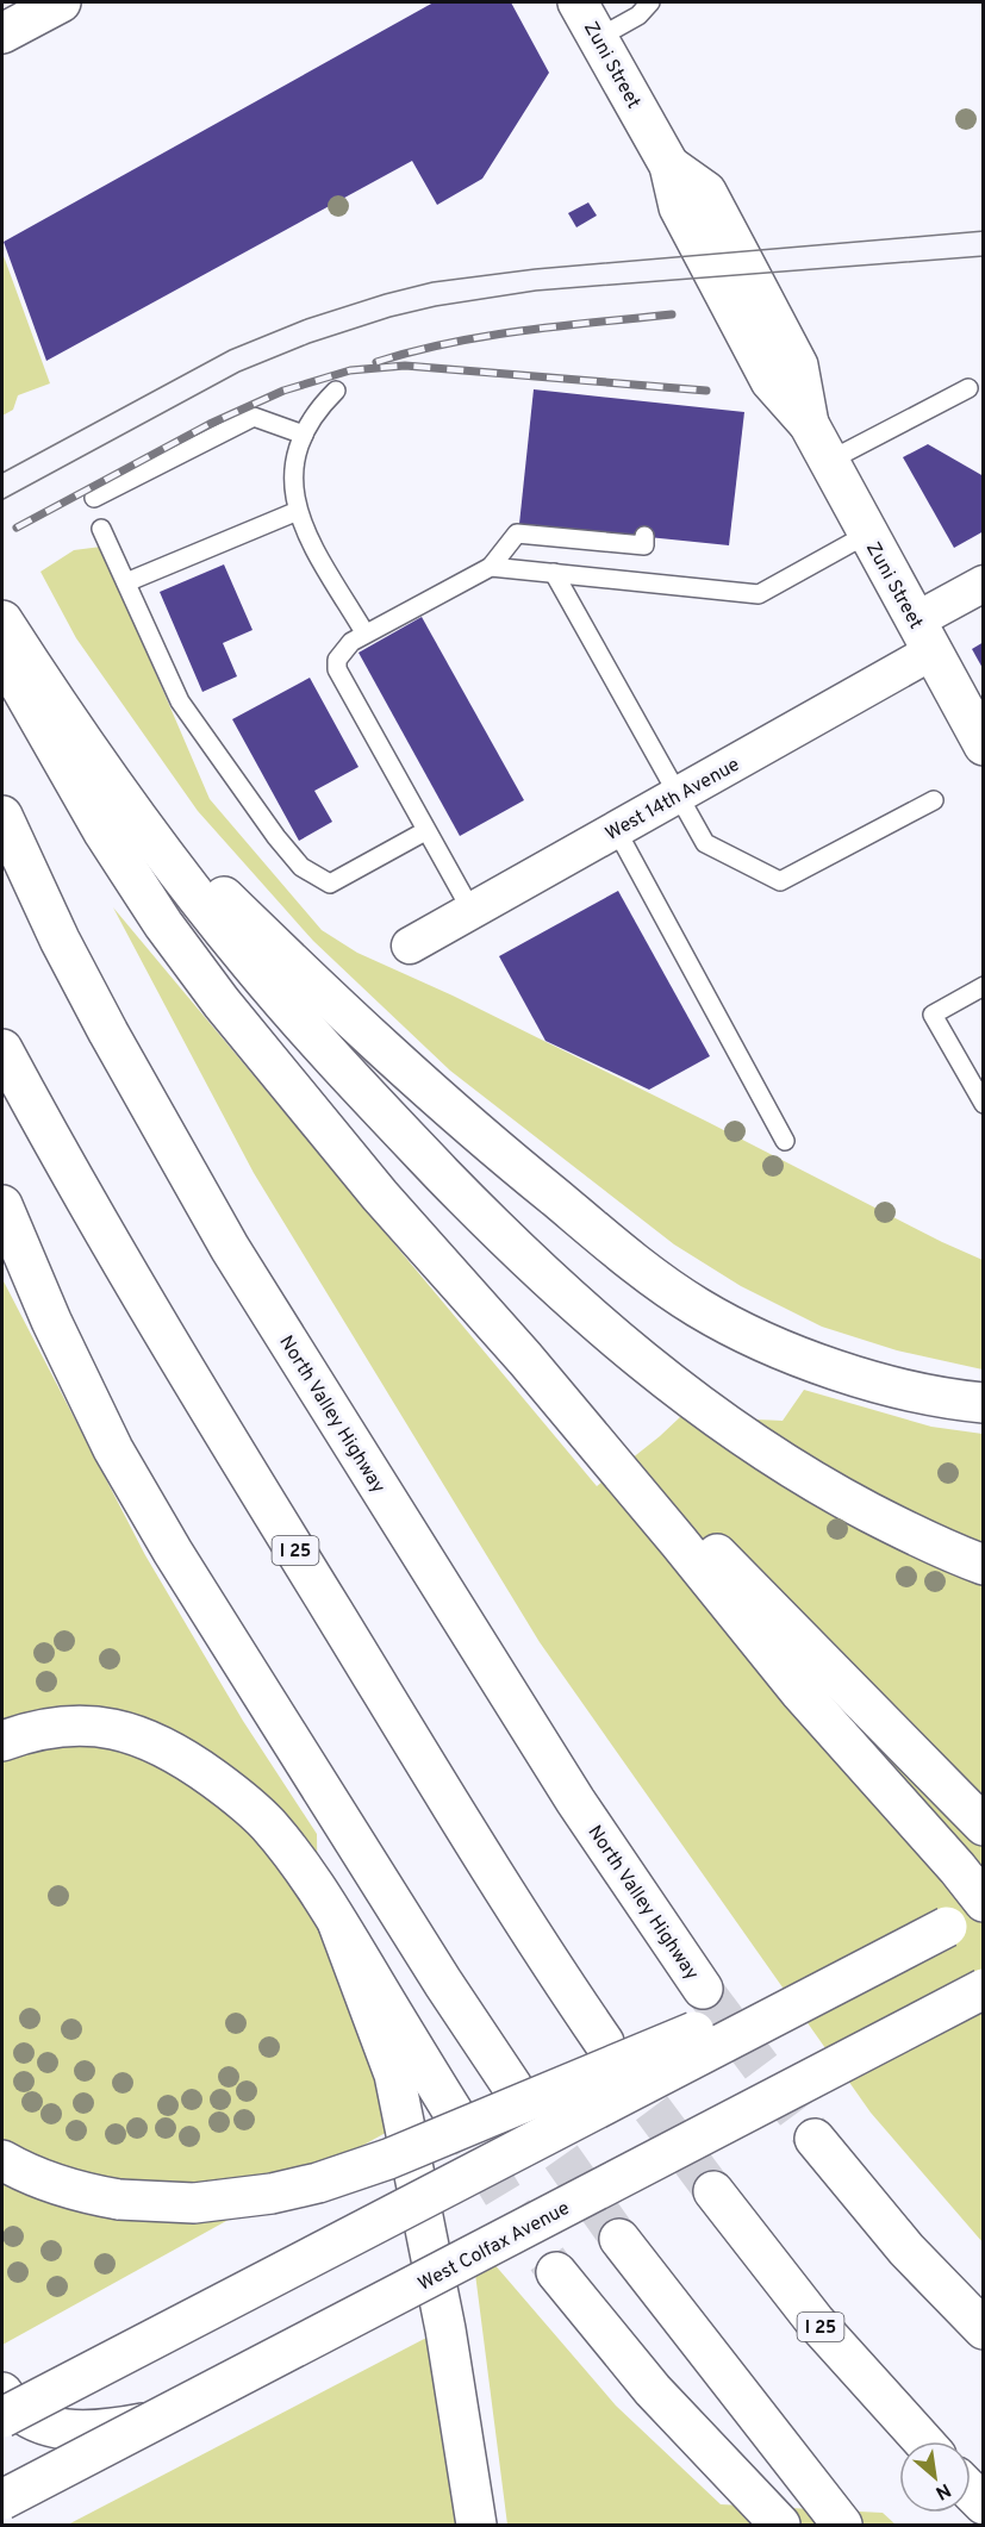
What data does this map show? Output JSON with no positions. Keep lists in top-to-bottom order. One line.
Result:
{"streets":{"main road":["Zuni Street","North Valley Highway","I 25","West Colfax Avenue"],"street":["West 14th Avenue"]},"crossings":[["Zuni Street","West 14th Avenue"]],"north":"bottom right"}
